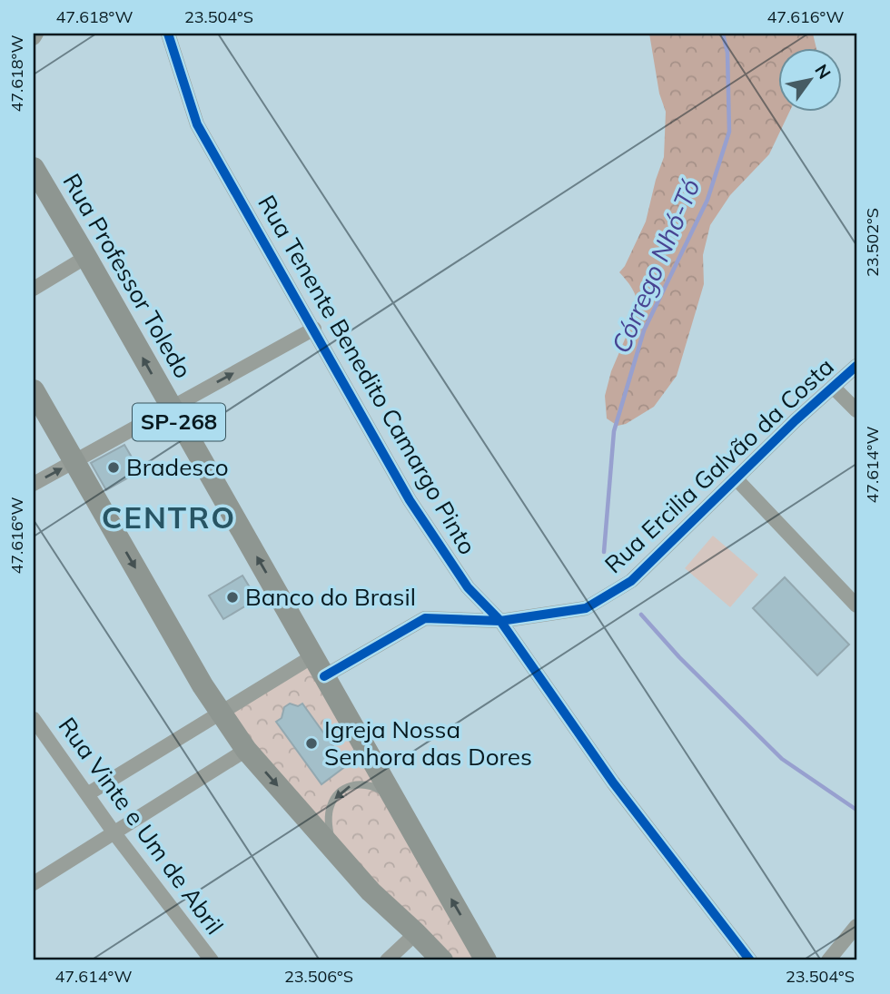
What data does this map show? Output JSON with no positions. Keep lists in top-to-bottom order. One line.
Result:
{"streets":{"main road":["Rua Professor Toledo","SP-268"],"street":["Rua Tenente Benedito Camargo Pinto","Rua Ercilia Galvão da Costa","Rua Vinte e Um de Abril"]},"crossings":[["Rua Professor Toledo","SP-268"],["Rua Professor Toledo","Rua Ercilia Galvão da Costa"],["Rua Tenente Benedito Camargo Pinto","Rua Ercilia Galvão da Costa"],["SP-268","Rua Ercilia Galvão da Costa"]],"districts":["CENTRO"],"water":["Córrego Nhó-Tó"],"places":["Bradesco","Banco do Brasil","Igreja Nossa Senhora das Dores"],"north":"top right","coordinates":["47.618°W","23.504°S","47.616°W","23.502°S","47.614°W","23.506°S"]}
